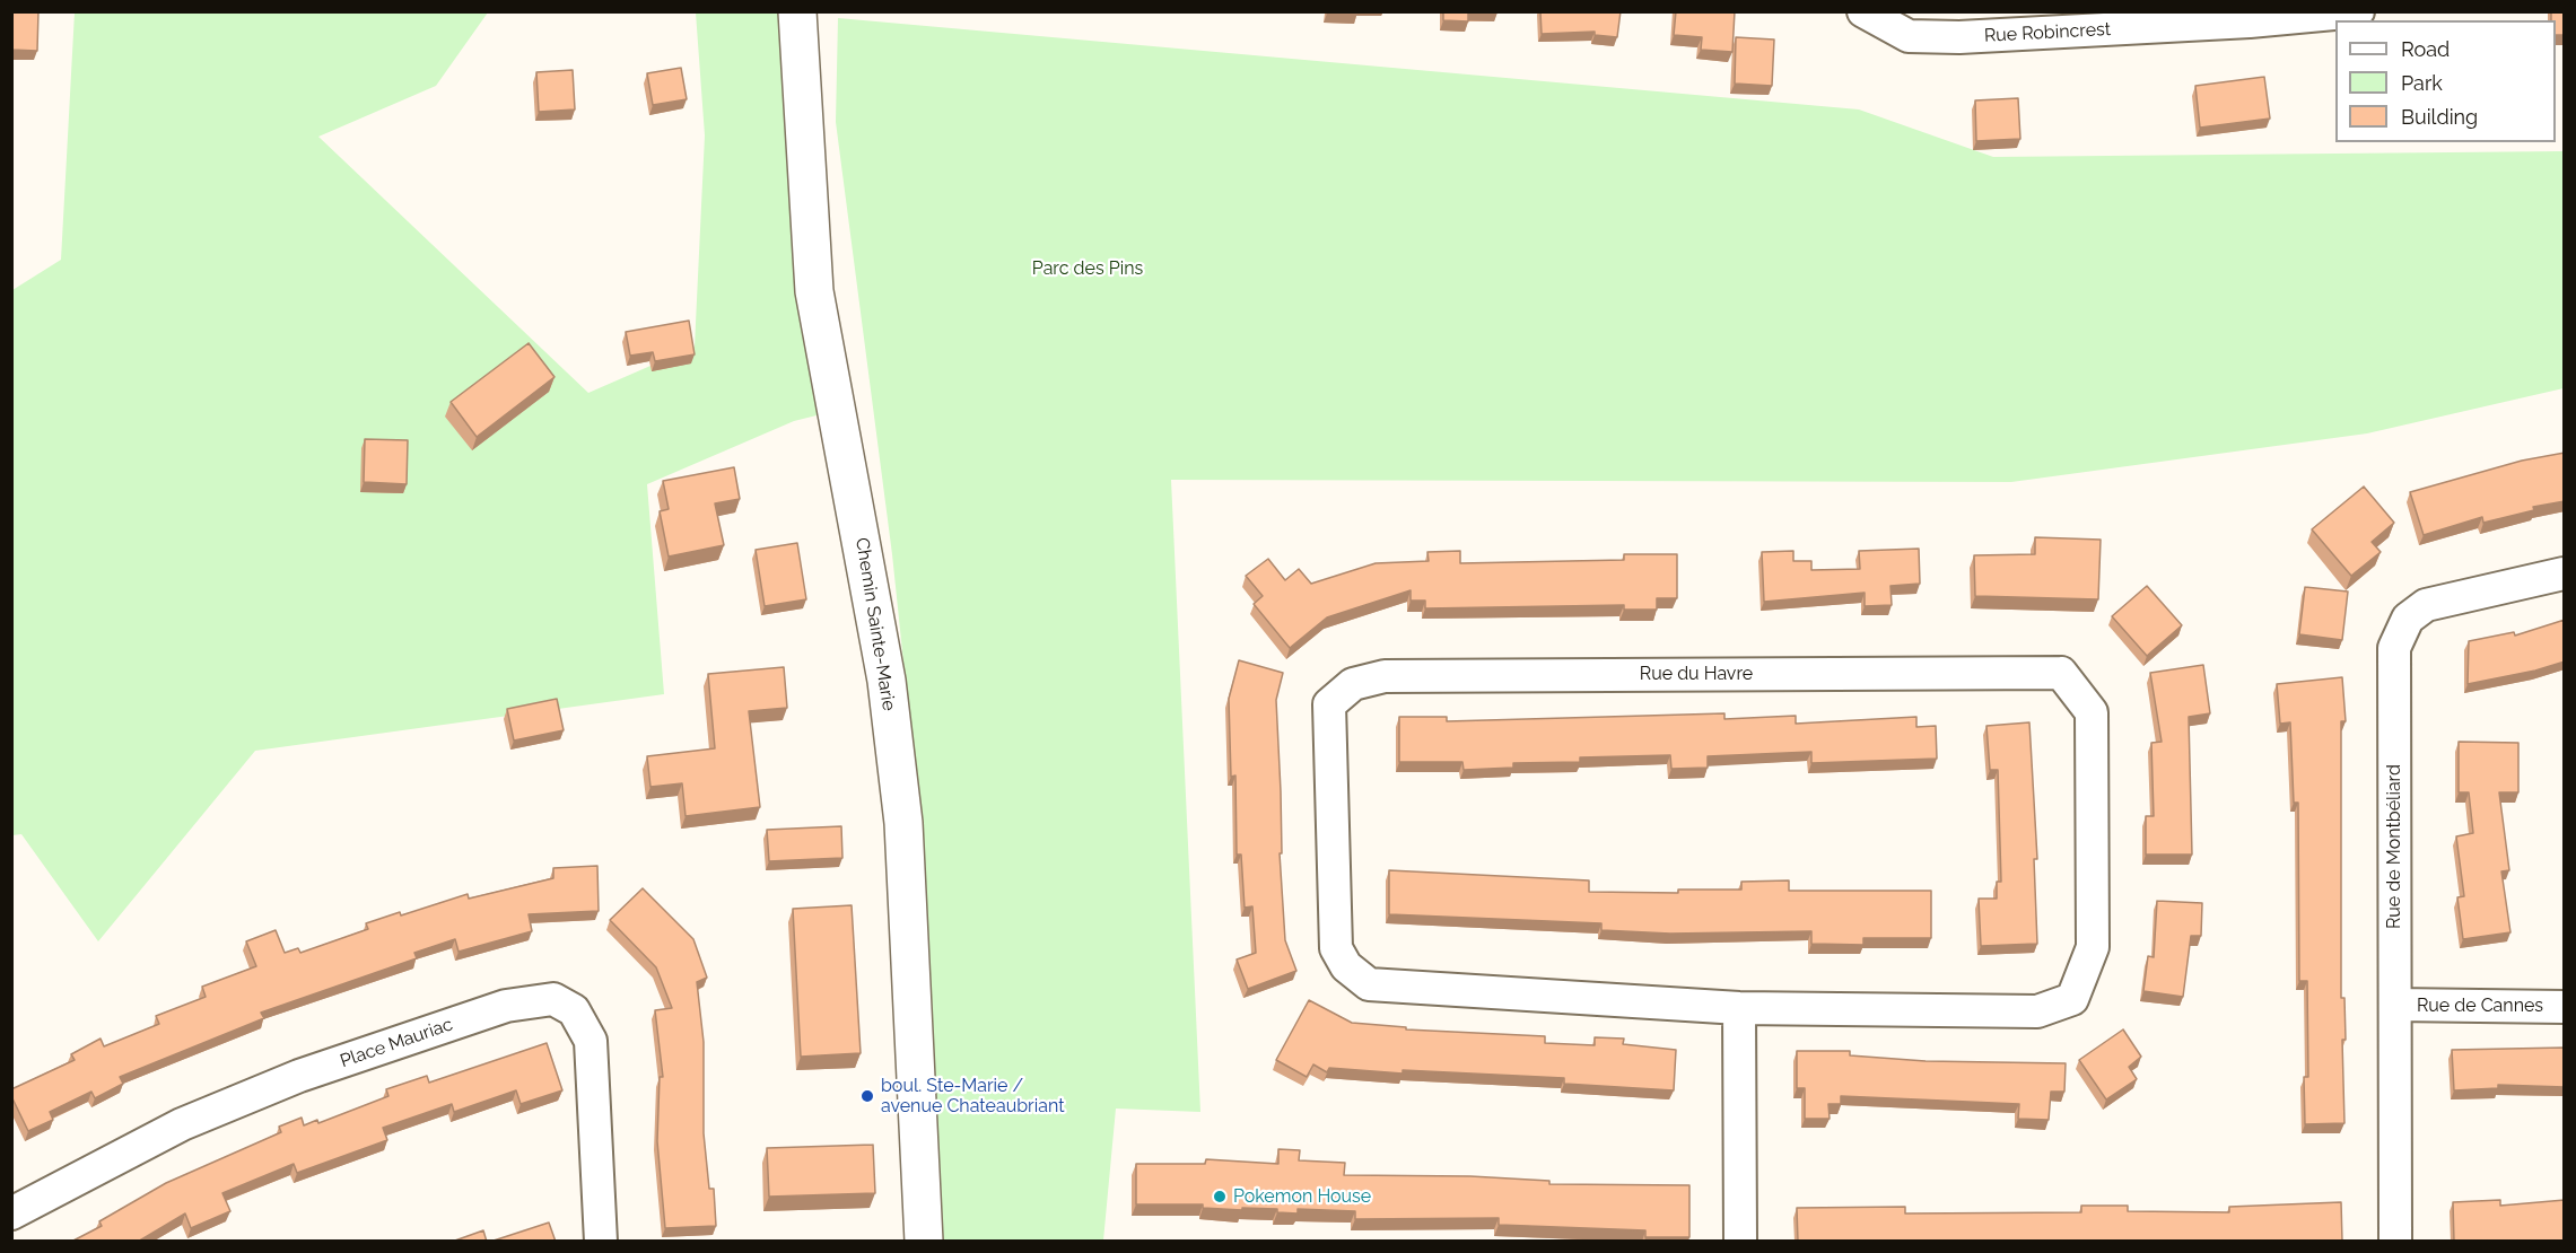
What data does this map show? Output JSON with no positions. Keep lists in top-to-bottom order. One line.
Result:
{"streets":{"street":["Rue Robincrest","Chemin Sainte-Marie","Rue du Havre","Rue de Montbéliard","Rue de Cannes","Place Mauriac"]},"crossings":[["Rue de Montbéliard","Rue de Cannes"]],"parks":["Parc des Pins"],"places":["boul. Ste-Marie / avenue Chateaubriant","Pokemon House"],"legend":["Road","Park","Building"]}
